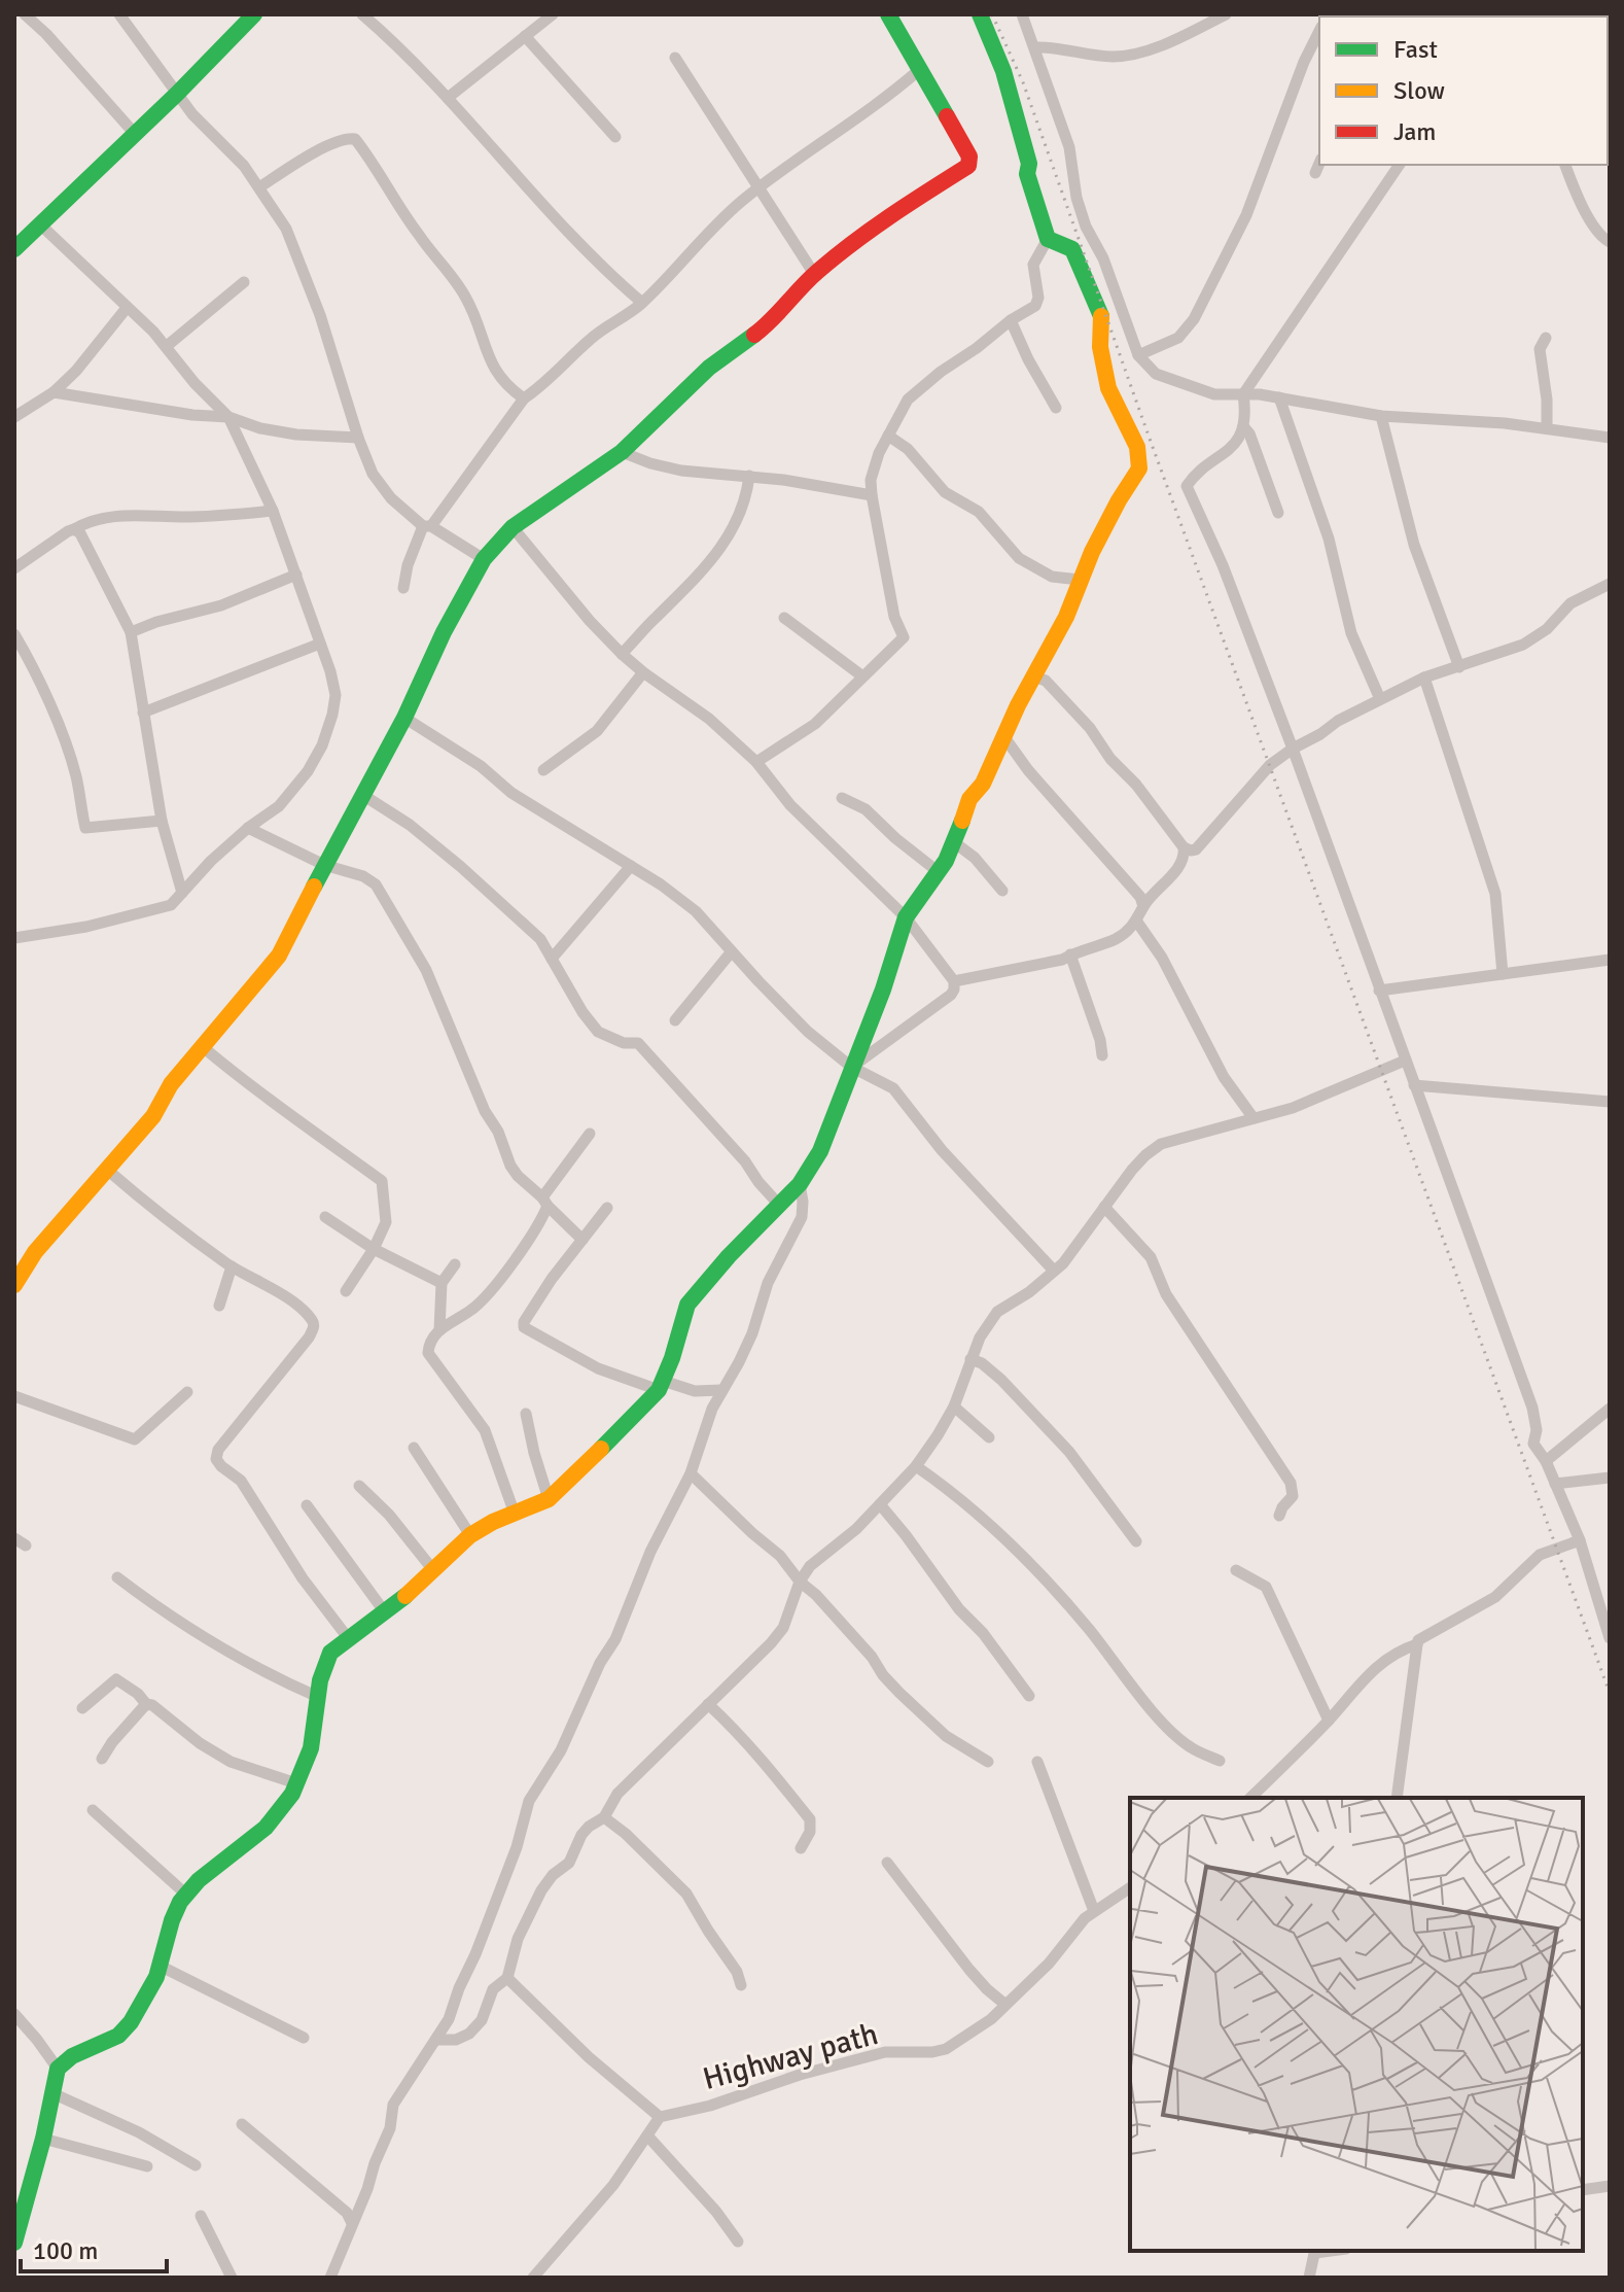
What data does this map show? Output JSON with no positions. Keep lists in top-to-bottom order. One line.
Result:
{"streets":{"street":["Highway path"]},"legend":["Fast","Slow","Jam"],"scale_bar":"100 m"}
